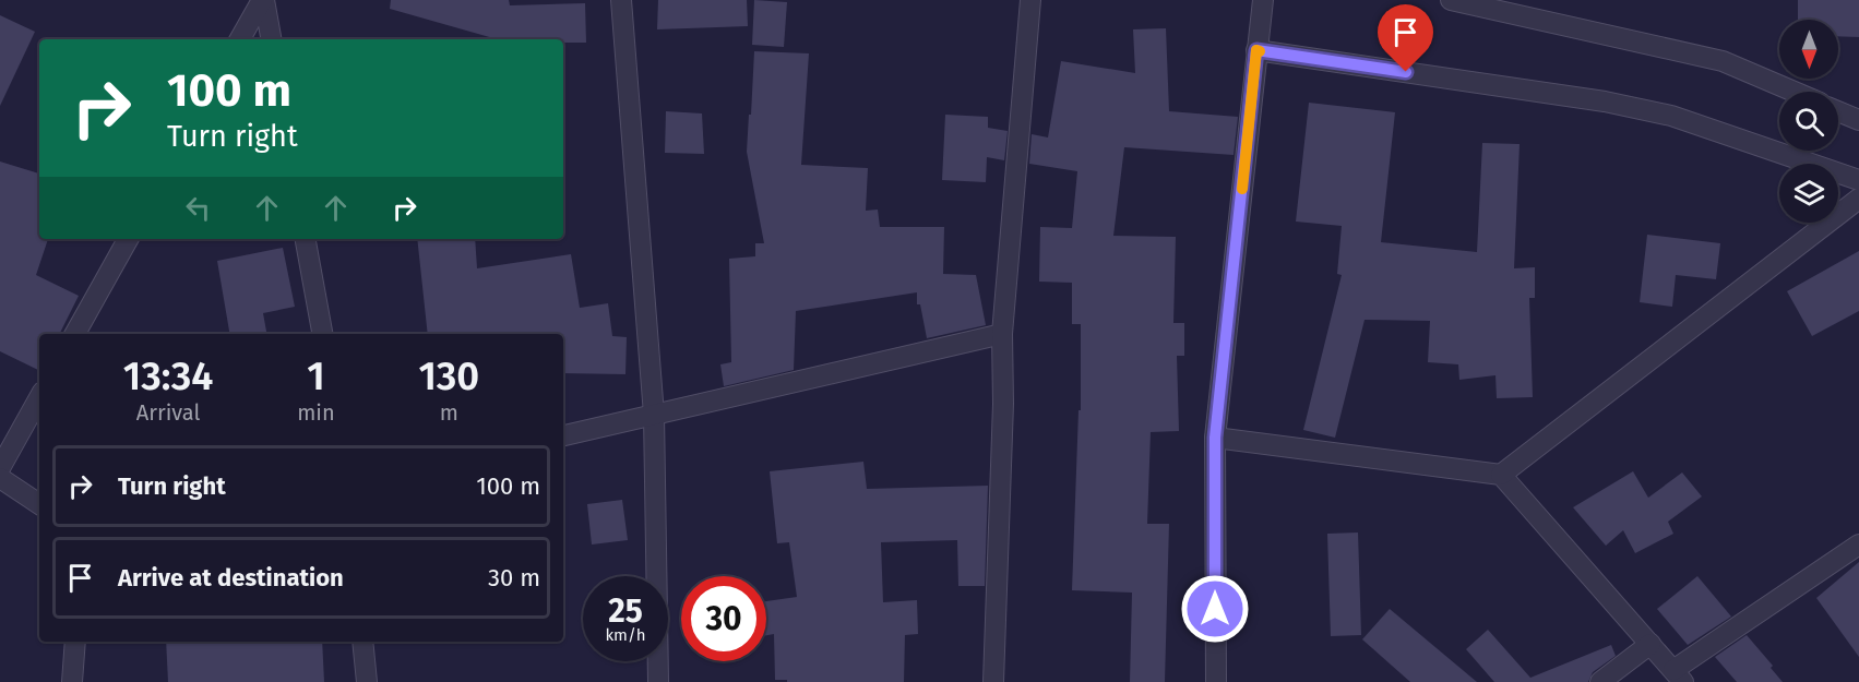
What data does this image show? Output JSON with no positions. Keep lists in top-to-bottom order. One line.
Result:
{"north":"bottom","page":{"turn":["100 m","Turn right"],"eta":["13:34","Arrival","1","min","130","m"],"list":[{"name":"Turn right","value":"100 m"},{"name":"Arrive at destination","value":"30 m"}],"speed":"25 km/h","limit":"30"}}
